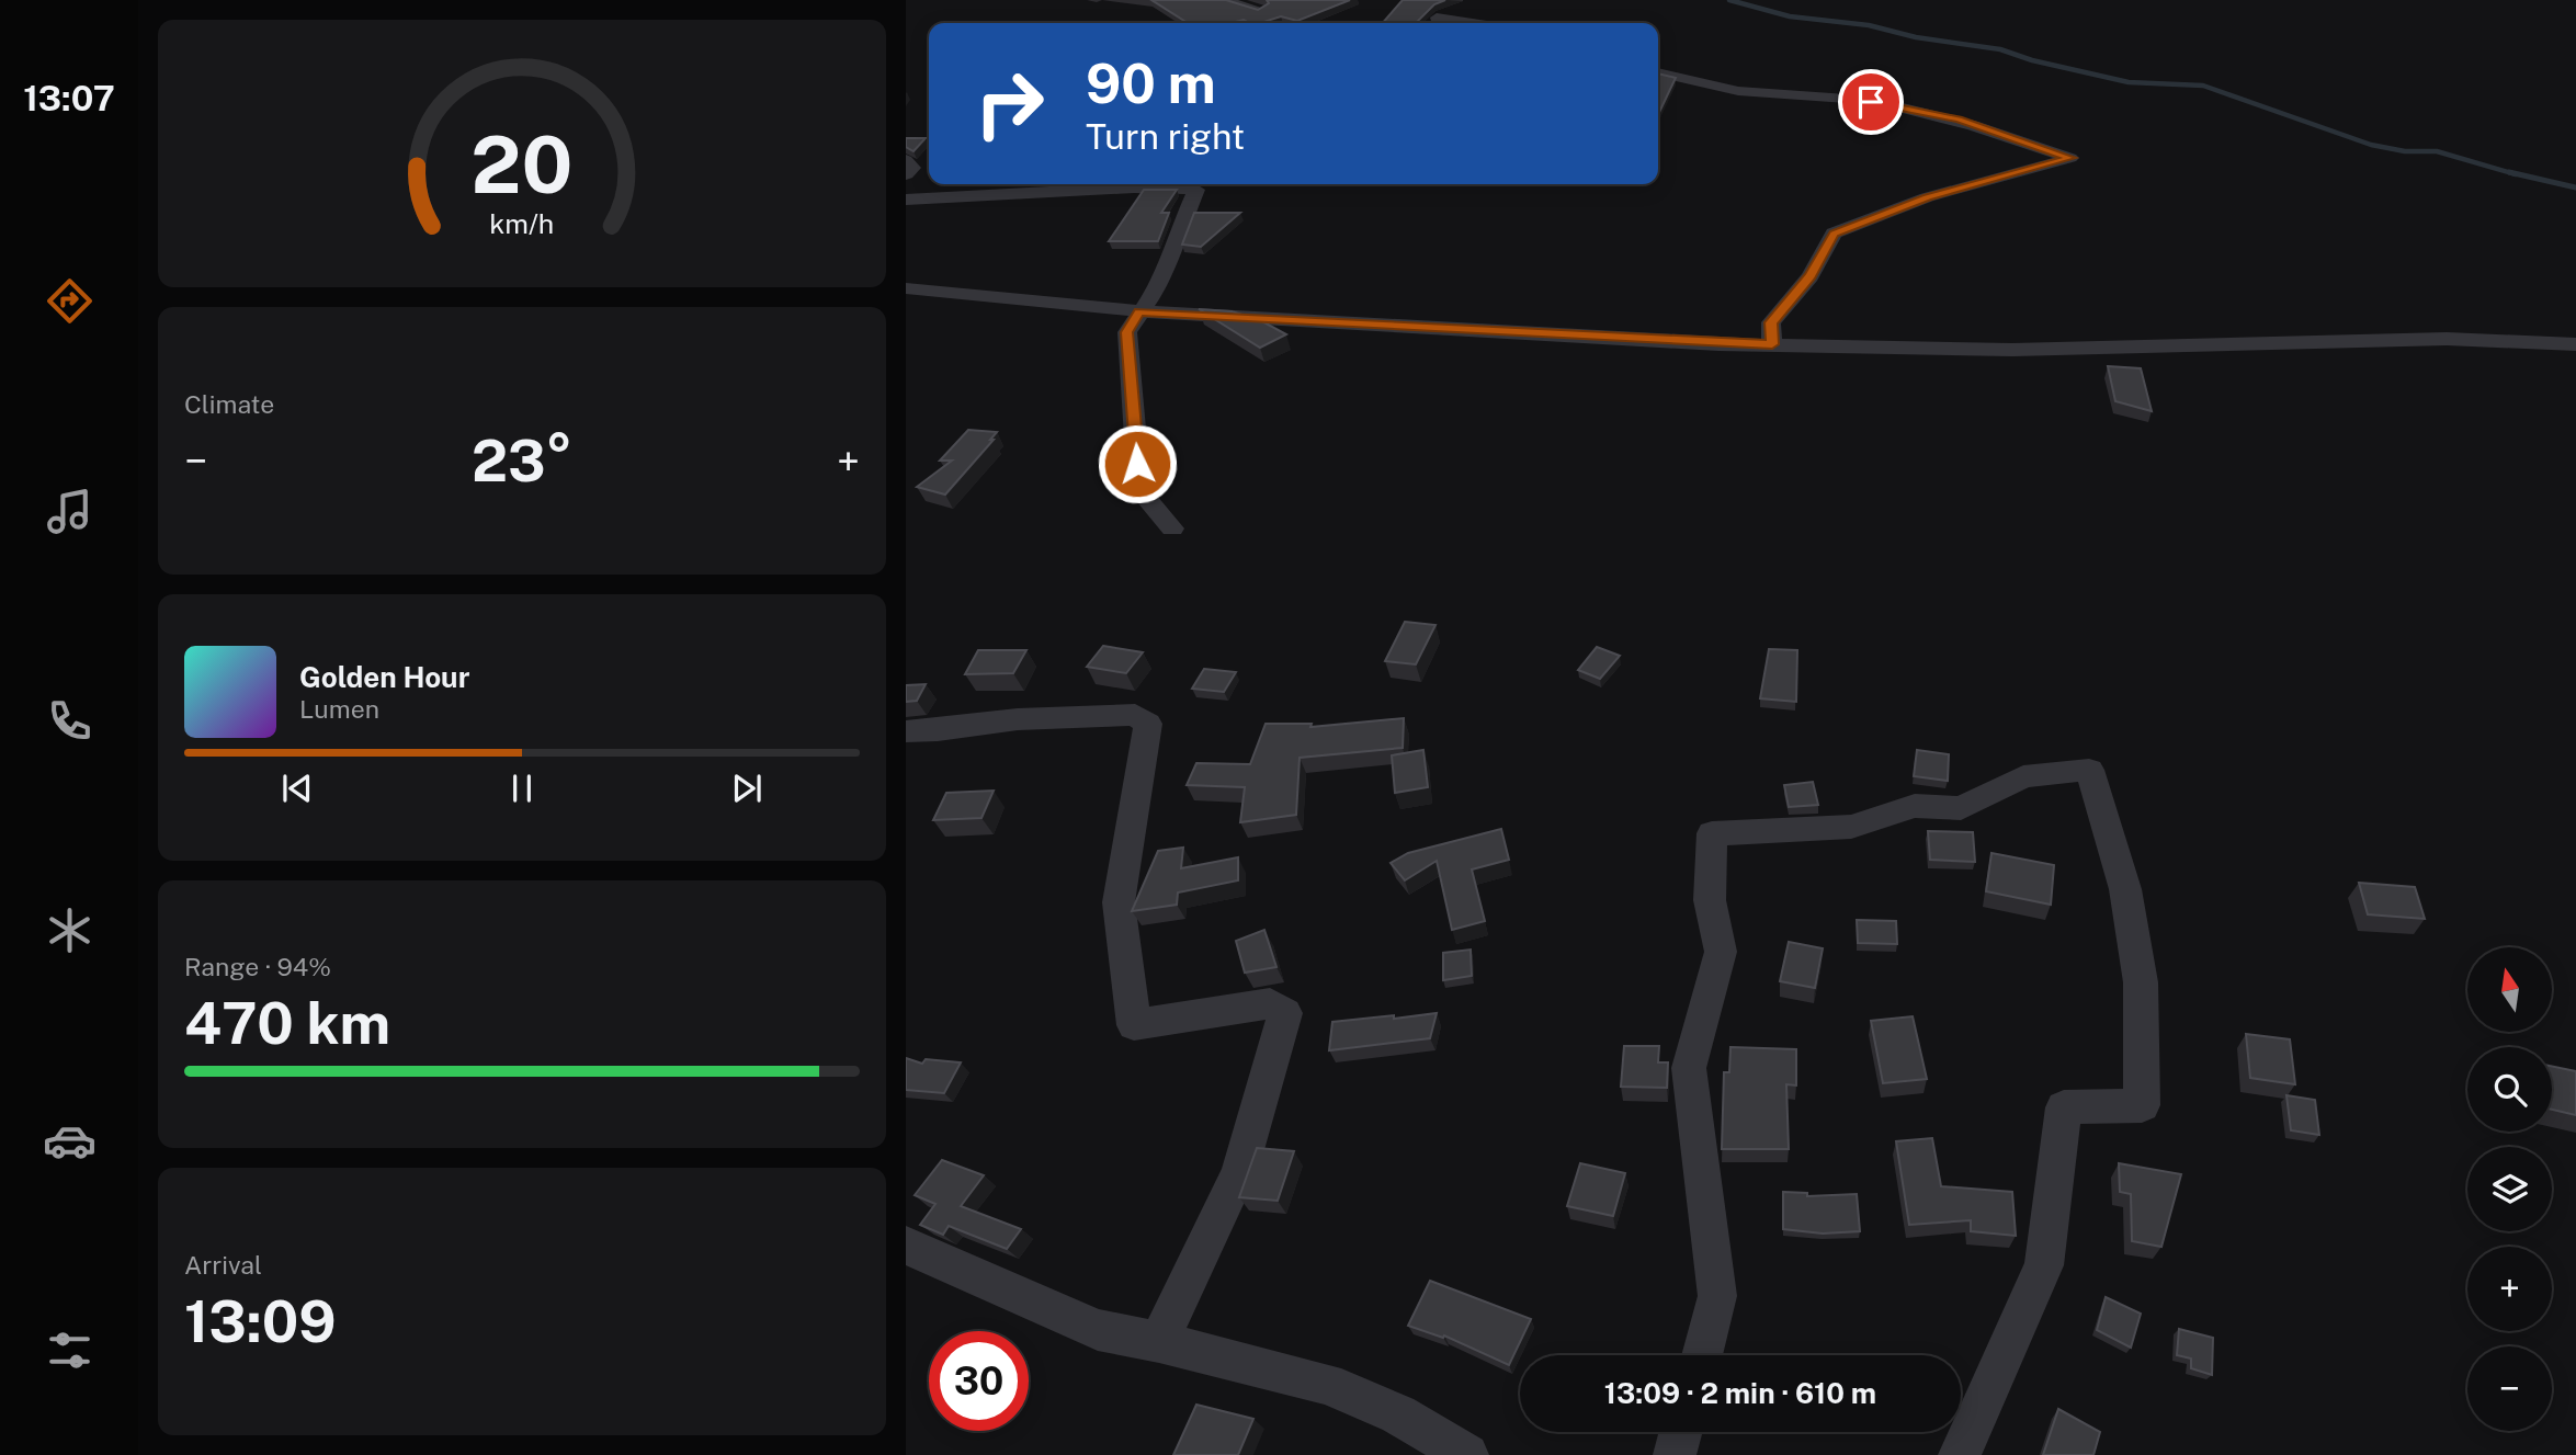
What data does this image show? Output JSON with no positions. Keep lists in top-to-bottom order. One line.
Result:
{"north":"top","page":{"tabs":"13:07","turn":["90 m","Turn right"],"tile":["Climate",["Range · 94%","470 km"],["Arrival","13:09"]],"heat":["−","23°","+"],"song":["Golden Hour","Lumen"],"map_buttons":["+","−"],"limit":"30","trip":"13:09 · 2 min · 610 m","gauge":["20","km/h"]}}
